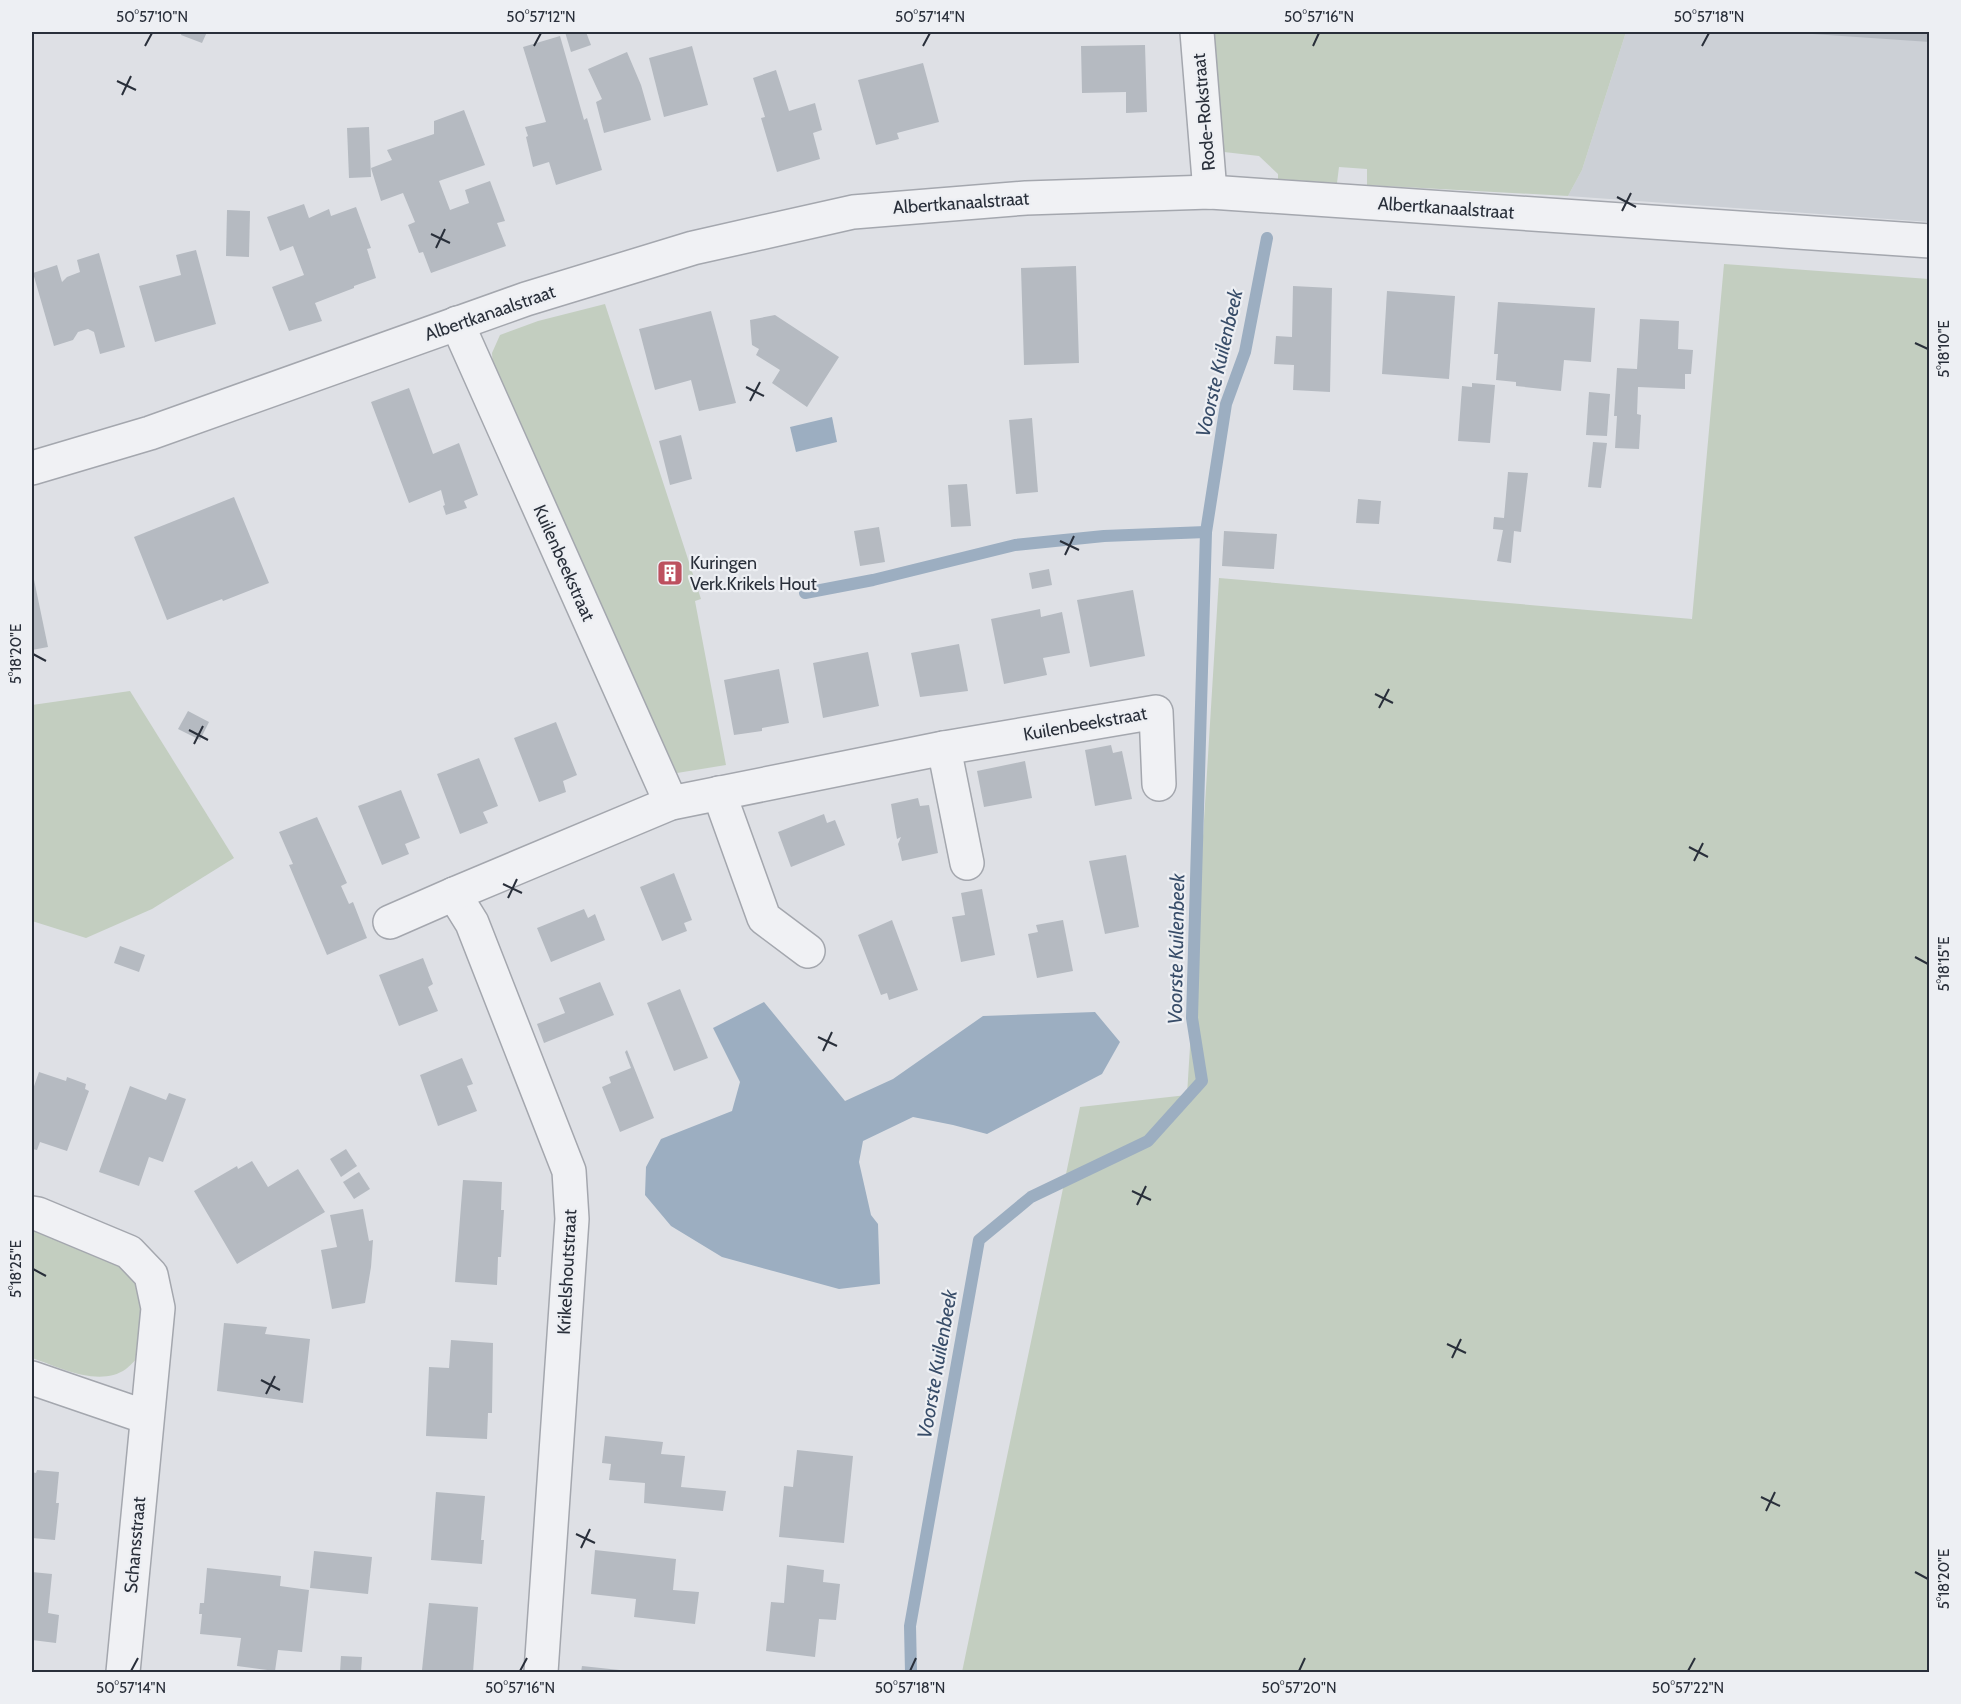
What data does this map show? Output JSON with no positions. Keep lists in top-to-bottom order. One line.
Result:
{"streets":{"street":["Rode-Rokstraat","Albertkanaalstraat","Kuilenbeekstraat","Krikelshoutstraat","Schansstraat"]},"crossings":[["Rode-Rokstraat","Albertkanaalstraat"],["Albertkanaalstraat","Kuilenbeekstraat"],["Kuilenbeekstraat","Krikelshoutstraat"]],"water":["Voorste Kuilenbeek"],"places":{"building":["Kuringen Verk.Krikels Hout"]},"coordinates":["50°57'10\"N","50°57'12\"N","50°57'14\"N","50°57'16\"N","50°57'18\"N","5°18'10\"E","5°18'20\"E","5°18'15\"E","5°18'25\"E","50°57'20\"N","50°57'22\"N"]}
